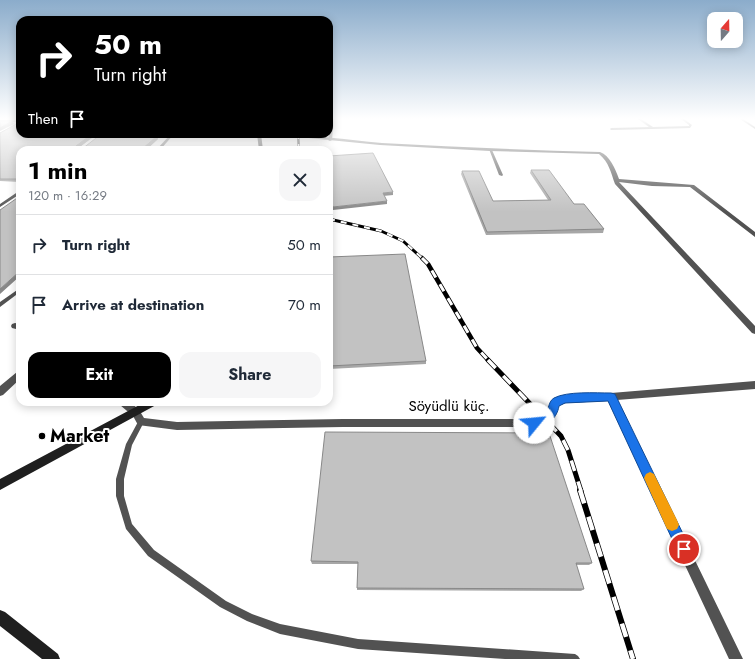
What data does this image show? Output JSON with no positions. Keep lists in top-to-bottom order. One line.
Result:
{"streets":{"street":["Söyüdlü küç."]},"places":["Market"],"north":"top","page":{"turn":["50 m","Turn right"],"then":"Then","heading":["1 min","120 m · 16:29"],"list":[{"name":"Turn right","value":"50 m"},{"name":"Arrive at destination","value":"70 m"}],"buttons":["Exit","Share"]}}
